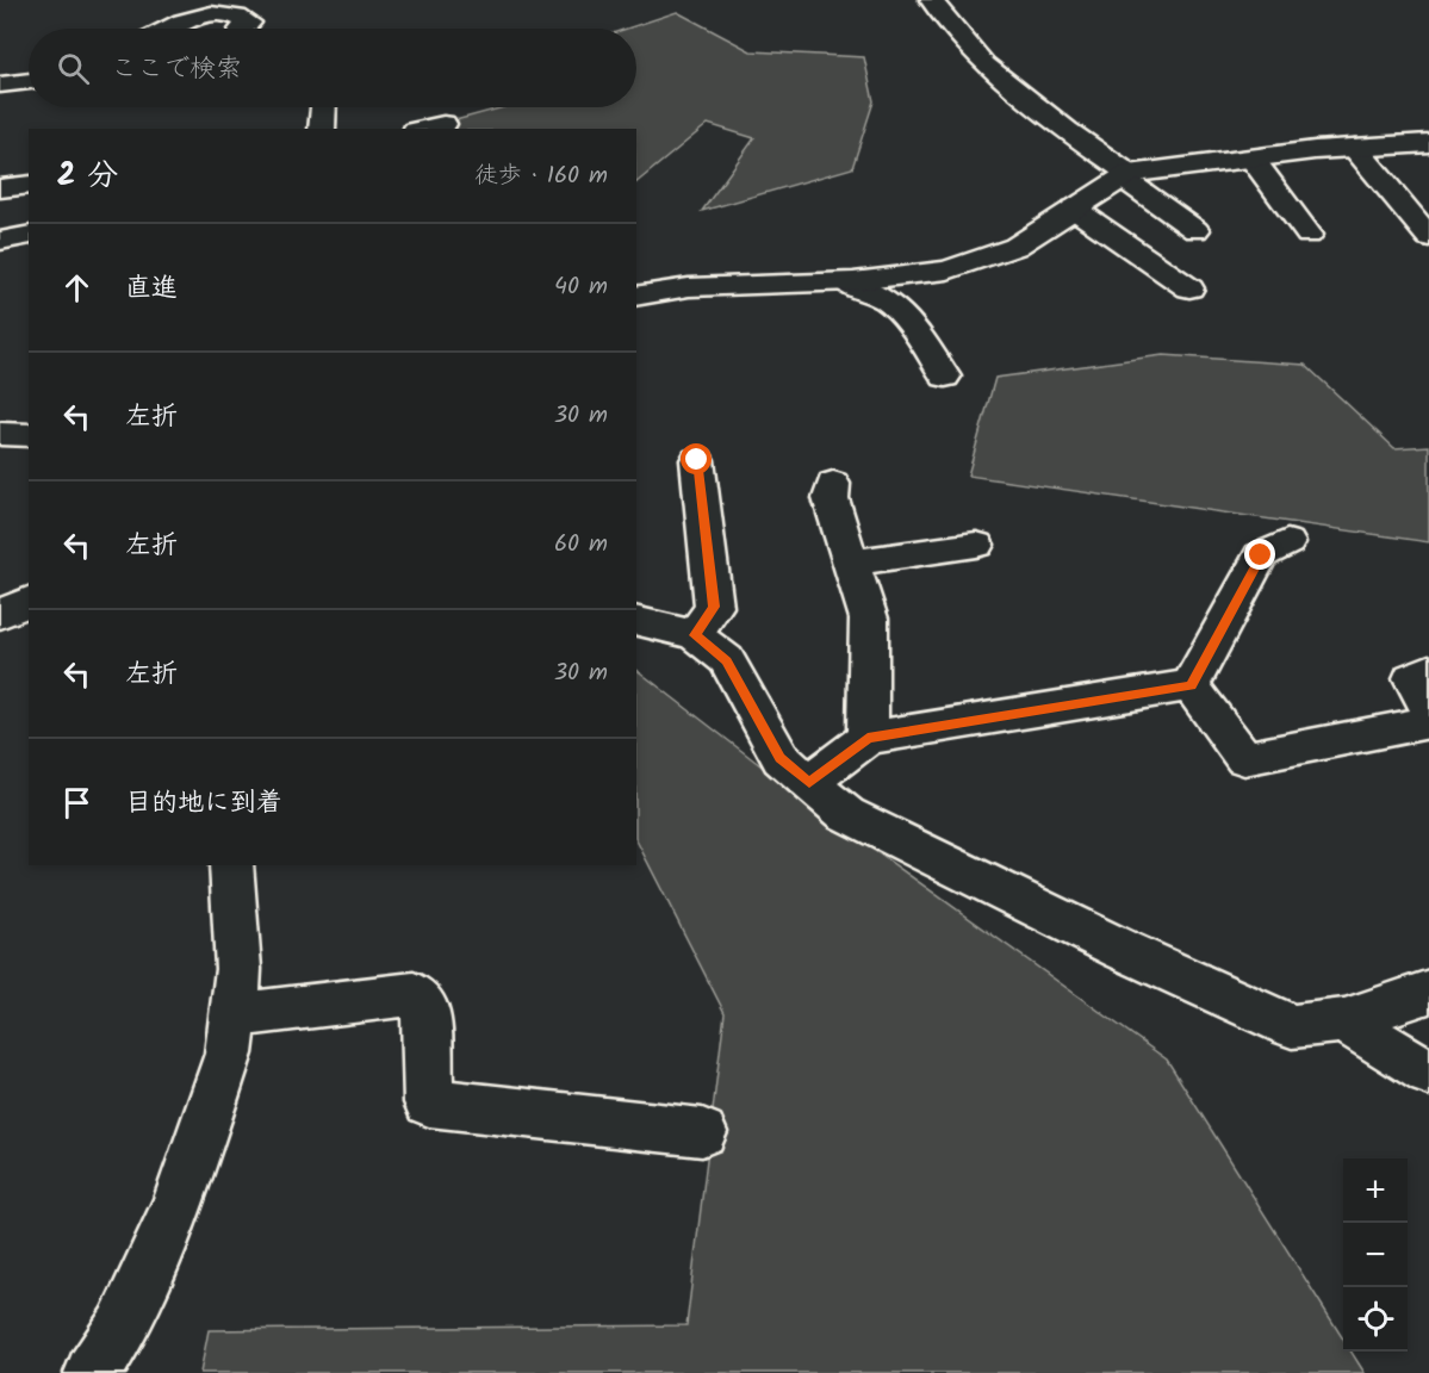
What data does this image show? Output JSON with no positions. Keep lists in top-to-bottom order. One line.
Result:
{"page":{"search":"ここで検索","heading":["2 分","徒歩 · 160 m"],"list":[["直進","40 m"],["左折","30 m"],["左折","60 m"],["左折","30 m"],"目的地に到着"],"map_buttons":["+","−"]}}
